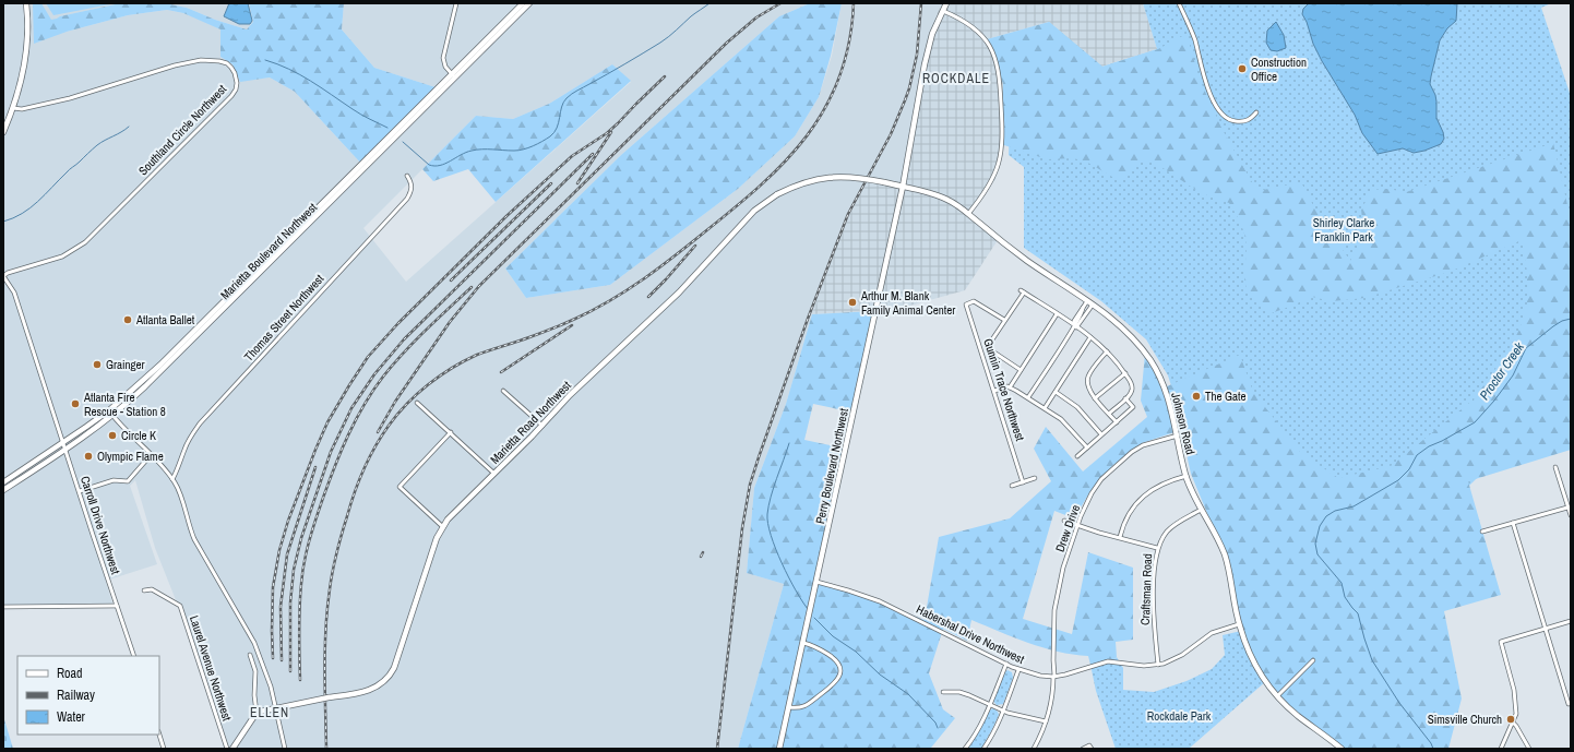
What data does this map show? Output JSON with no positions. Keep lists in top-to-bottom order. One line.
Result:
{"streets":{"street":["Southland Circle Northwest","Marietta Boulevard Northwest","Thomas Street Northwest","Gunnin Trace Northwest","Marietta Road Northwest","Johnson Road","Perry Boulevard Northwest","Carroll Drive Northwest","Drew Drive","Craftsman Road","Habershal Drive Northwest","Laurel Avenue Northwest"]},"crossings":[["Southland Circle Northwest","Carroll Drive Northwest"],["Marietta Boulevard Northwest","Carroll Drive Northwest"],["Marietta Road Northwest","Johnson Road"],["Marietta Road Northwest","Perry Boulevard Northwest"],["Johnson Road","Perry Boulevard Northwest"],["Johnson Road","Drew Drive"],["Johnson Road","Craftsman Road"],["Johnson Road","Habershal Drive Northwest"],["Perry Boulevard Northwest","Habershal Drive Northwest"],["Drew Drive","Habershal Drive Northwest"],["Craftsman Road","Habershal Drive Northwest"]],"districts":["ROCKDALE","ELLEN"],"water":["Proctor Creek"],"parks":["Shirley Clarke Franklin Park","Rockdale Park"],"places":["Construction Office","Arthur M. Blank Family Animal Center","Atlanta Ballet","Grainger","The Gate","Atlanta Fire Rescue - Station 8","Circle K","Olympic Flame","Simsville Church"],"legend":["Road","Railway","Water"]}
